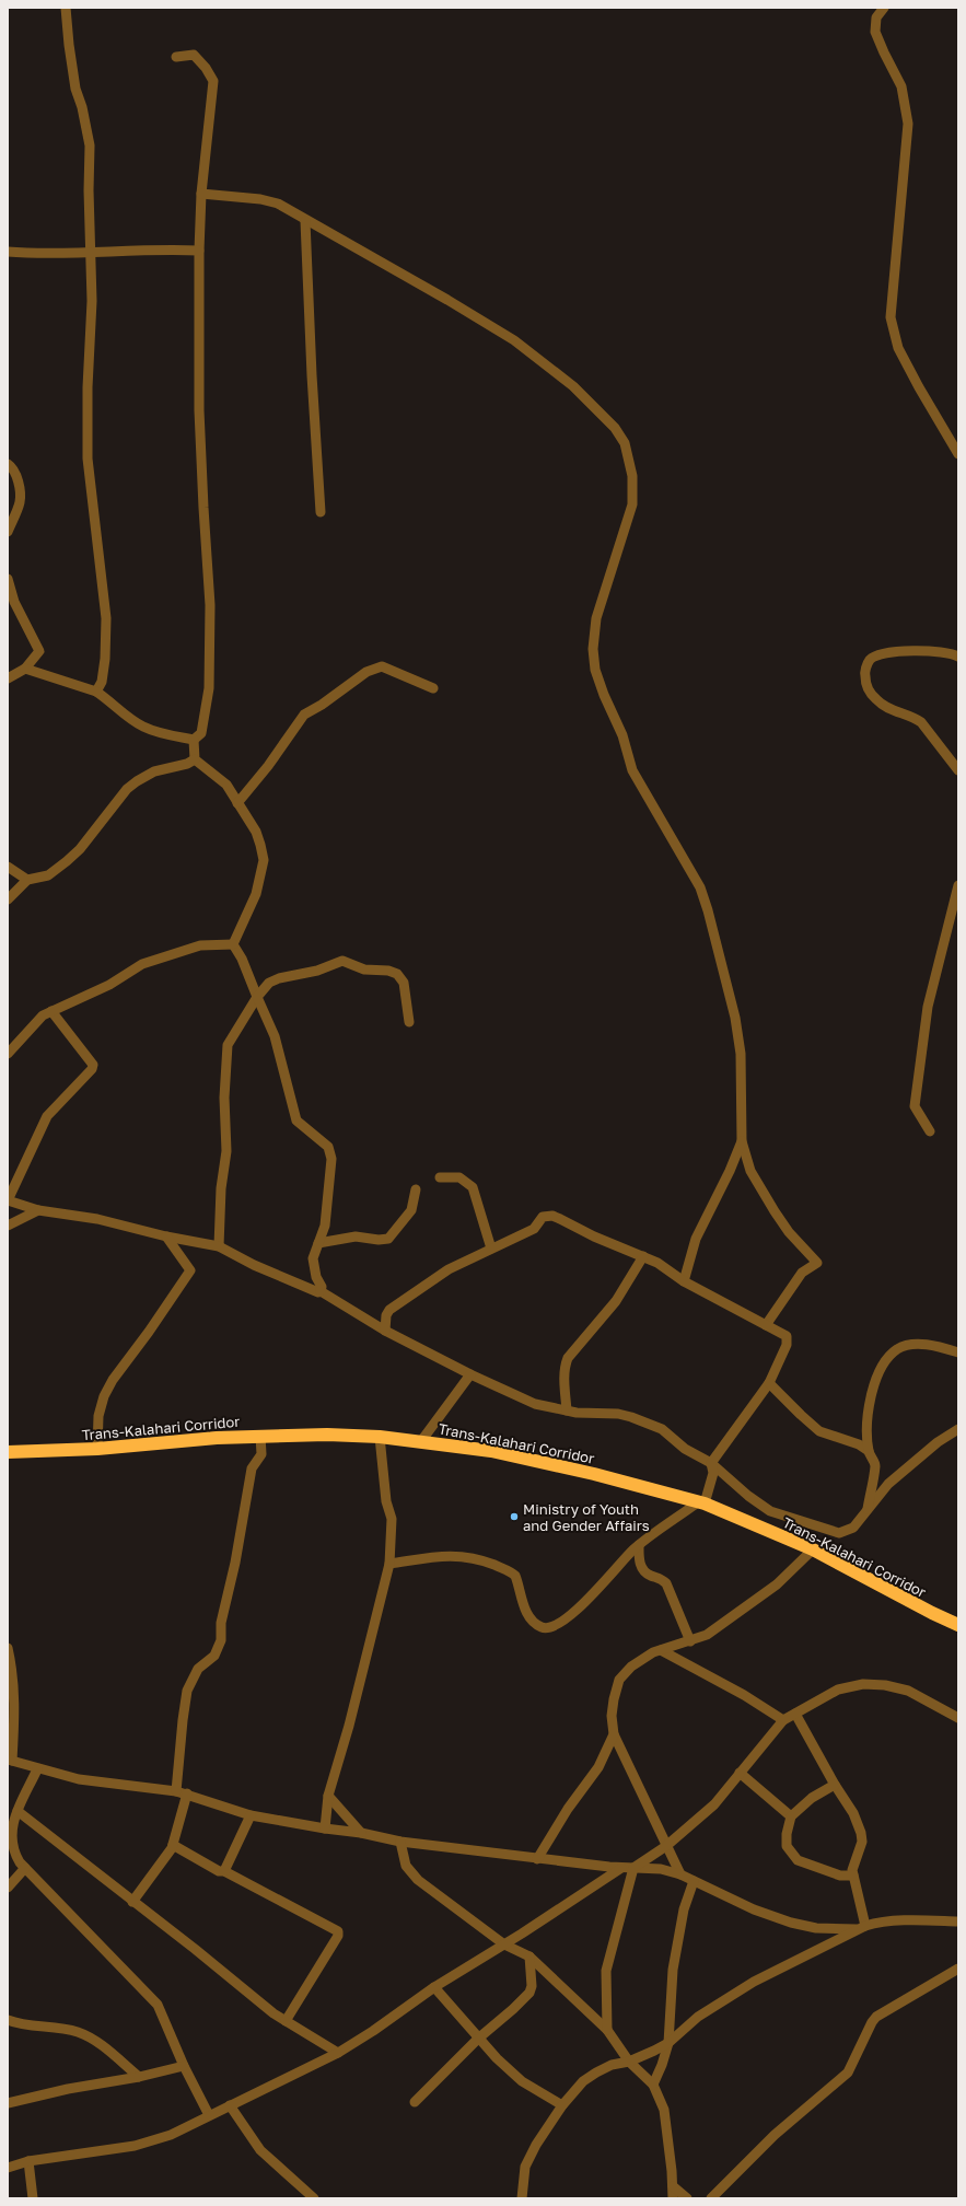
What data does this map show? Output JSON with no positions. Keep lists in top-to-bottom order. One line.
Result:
{"streets":{"highway":["Trans-Kalahari Corridor"]},"places":["Ministry of Youth and Gender Affairs"]}
